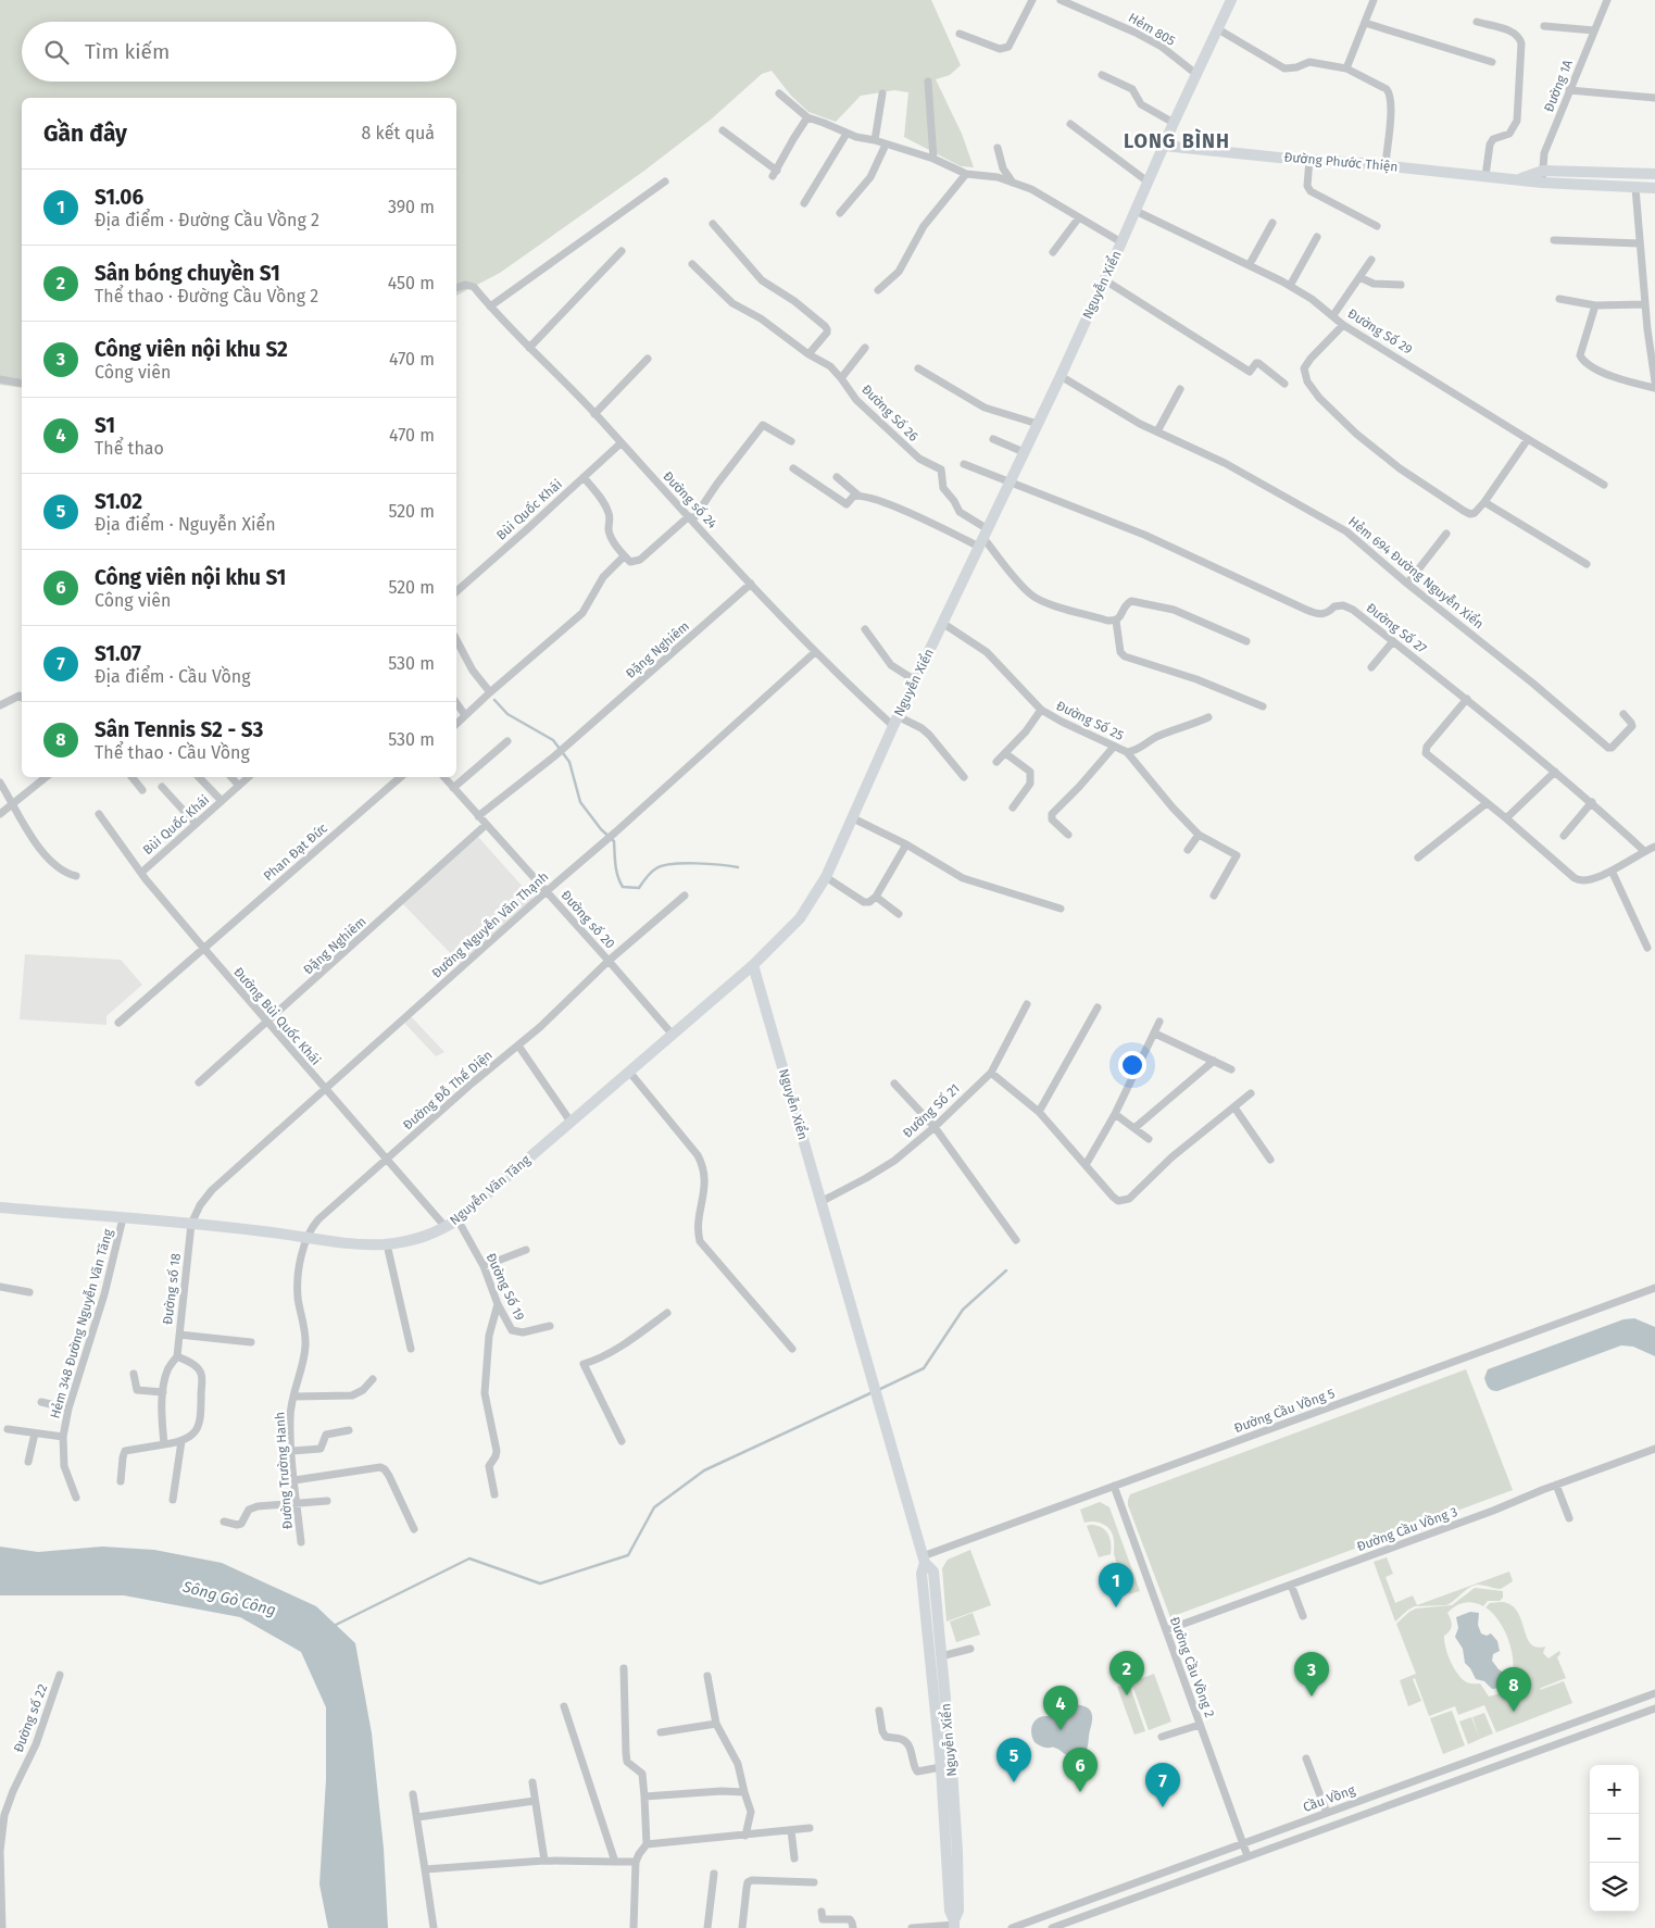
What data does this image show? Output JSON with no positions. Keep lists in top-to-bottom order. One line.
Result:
{"streets":{"main road":["Đường Phước Thiện","Nguyễn Xiển","Nguyễn Văn Tăng"],"street":["Hẻm 805","Đường 1A","Đường Số 29","Đường Số 26","Đường số 24","Bùi Quốc Khái","Hẻm 694 Đường Nguyễn Xiển","Đường Số 27","Đặng Nghiêm","Đường Số 25","Phan Đạt Đức","Đường số 20","Đường Nguyễn Văn Thạnh","Đường Bùi Quốc Khái","Đường Đỗ Thế Diện","Đường Số 21","Đường Số 19","Đường số 18","Hẻm 348 Đường Nguyễn Văn Tăng","Đường Cầu Vồng 5","Đường Trường Hanh","Đường Cầu Vồng 3","Đường Cầu Vồng 2","Đường số 22","Cầu Vồng"]},"crossings":[["Hẻm 805","Nguyễn Xiển"],["Đường 1A","Đường Phước Thiện"],["Đường Phước Thiện","Nguyễn Xiển"],["Nguyễn Xiển","Đường Số 29"],["Nguyễn Xiển","Đường Số 26"],["Nguyễn Xiển","Đường số 24"],["Nguyễn Xiển","Hẻm 694 Đường Nguyễn Xiển"],["Nguyễn Xiển","Đường Số 27"],["Nguyễn Xiển","Đường Số 25"],["Nguyễn Xiển","Đường Số 21"],["Nguyễn Xiển","Nguyễn Văn Tăng"],["Nguyễn Xiển","Đường Cầu Vồng 5"],["Đường số 24","Bùi Quốc Khái"],["Đường số 24","Đặng Nghiêm"],["Đường số 24","Đường Nguyễn Văn Thạnh"],["Bùi Quốc Khái","Đường Bùi Quốc Khái"],["Đặng Nghiêm","Đường số 20"],["Đặng Nghiêm","Đường Bùi Quốc Khái"],["Phan Đạt Đức","Đường Bùi Quốc Khái"],["Đường số 20","Đường Nguyễn Văn Thạnh"],["Đường số 20","Đường Đỗ Thế Diện"],["Đường số 20","Nguyễn Văn Tăng"],["Đường Nguyễn Văn Thạnh","Đường Bùi Quốc Khái"],["Đường Nguyễn Văn Thạnh","Nguyễn Văn Tăng"],["Đường Nguyễn Văn Thạnh","Đường số 18"],["Đường Bùi Quốc Khái","Đường Đỗ Thế Diện"],["Đường Bùi Quốc Khái","Nguyễn Văn Tăng"],["Đường Đỗ Thế Diện","Nguyễn Văn Tăng"],["Đường Đỗ Thế Diện","Đường Trường Hanh"],["Nguyễn Văn Tăng","Đường Số 19"],["Nguyễn Văn Tăng","Đường số 18"],["Nguyễn Văn Tăng","Hẻm 348 Đường Nguyễn Văn Tăng"],["Nguyễn Văn Tăng","Đường Trường Hanh"],["Đường Cầu Vồng 5","Đường Cầu Vồng 2"],["Đường Cầu Vồng 3","Đường Cầu Vồng 2"],["Đường Cầu Vồng 2","Cầu Vồng"]],"districts":["LONG BÌNH"],"water":["Sông Gò Công"],"page":{"search":"Tìm kiếm","heading":["Gần đây","8 kết quả"],"list":[{"mark":"1","name":"S1.06","note":"Địa điểm · Đường Cầu Vồng 2","value":"390 m"},{"mark":"2","name":"Sân bóng chuyền S1","note":"Thể thao · Đường Cầu Vồng 2","value":"450 m"},{"mark":"3","name":"Công viên nội khu S2","note":"Công viên","value":"470 m"},{"mark":"4","name":"S1","note":"Thể thao","value":"470 m"},{"mark":"5","name":"S1.02","note":"Địa điểm · Nguyễn Xiển","value":"520 m"},{"mark":"6","name":"Công viên nội khu S1","note":"Công viên","value":"520 m"},{"mark":"7","name":"S1.07","note":"Địa điểm · Cầu Vồng","value":"530 m"},{"mark":"8","name":"Sân Tennis S2 - S3","note":"Thể thao · Cầu Vồng","value":"530 m"}],"pins":["1","2","3","8","4","5","6","7"],"map_buttons":["+","−"]}}
